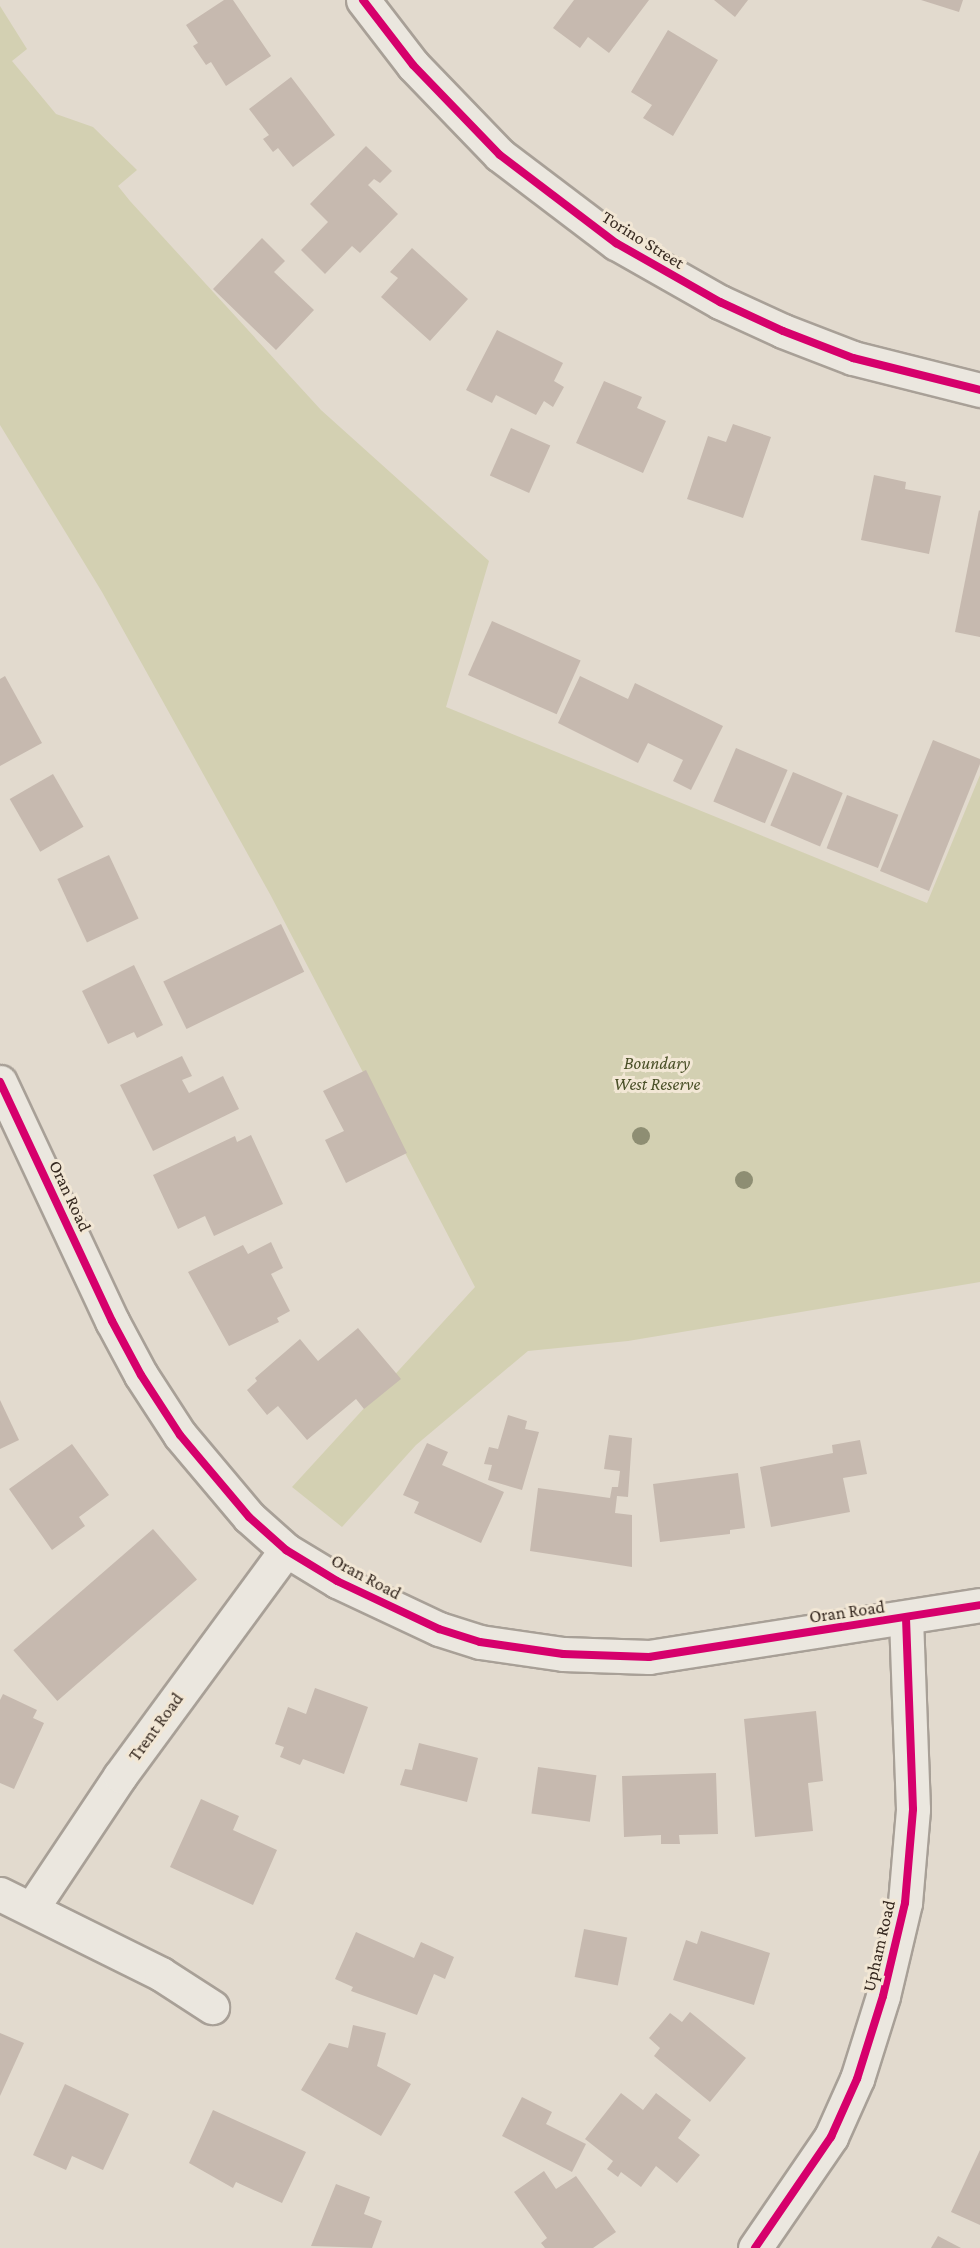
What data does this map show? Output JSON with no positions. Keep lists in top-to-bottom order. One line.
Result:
{"streets":{"street":["Torino Street","Oran Road","Trent Road","Upham Road"]},"crossings":[["Oran Road","Trent Road"],["Oran Road","Upham Road"]],"parks":["Boundary West Reserve"]}
